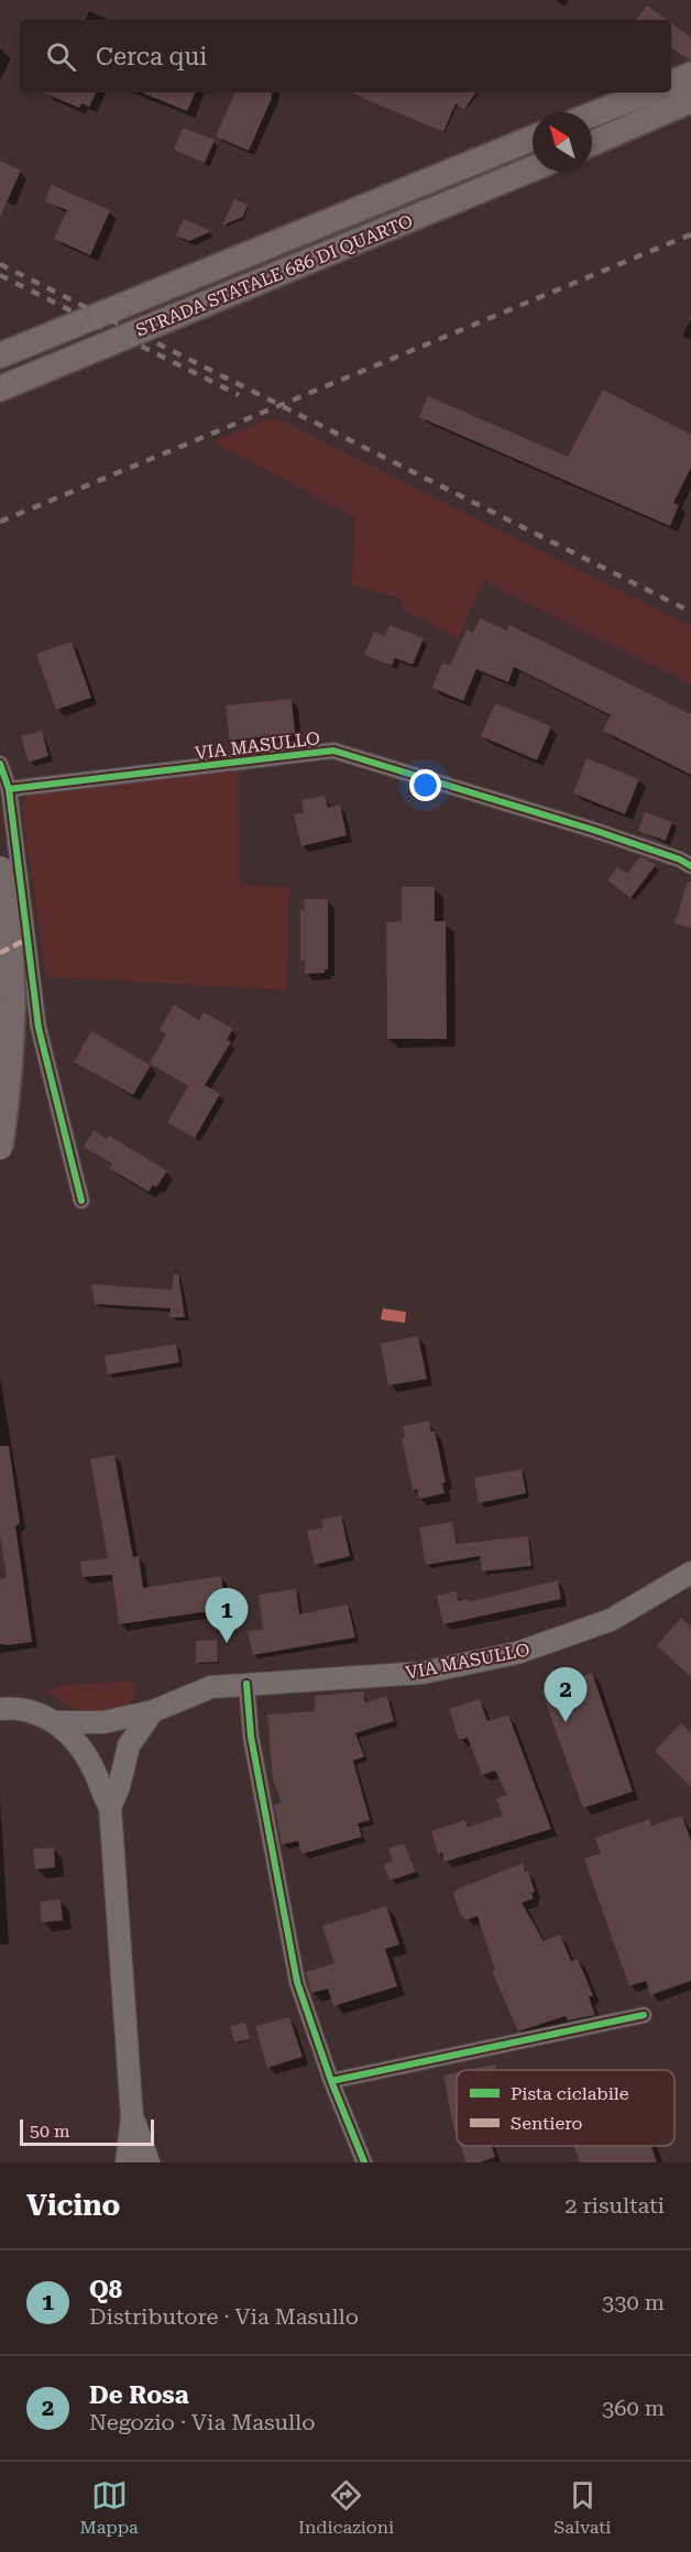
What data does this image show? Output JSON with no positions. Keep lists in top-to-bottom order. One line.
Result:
{"streets":{"highway":["STRADA STATALE 686 DI QUARTO"],"main road":["VIA MASULLO"]},"legend":["Pista ciclabile","Sentiero"],"scale_bar":"50 m","north":"top left","page":{"search":"Cerca qui","pins":["1","2"],"scale":"50 m","heading":["Vicino","2 risultati"],"list":[{"mark":"1","name":"Q8","note":"Distributore · Via Masullo","value":"330 m"},{"mark":"2","name":"De Rosa","note":"Negozio · Via Masullo","value":"360 m"}],"nav":["Mappa","Indicazioni","Salvati"]}}
